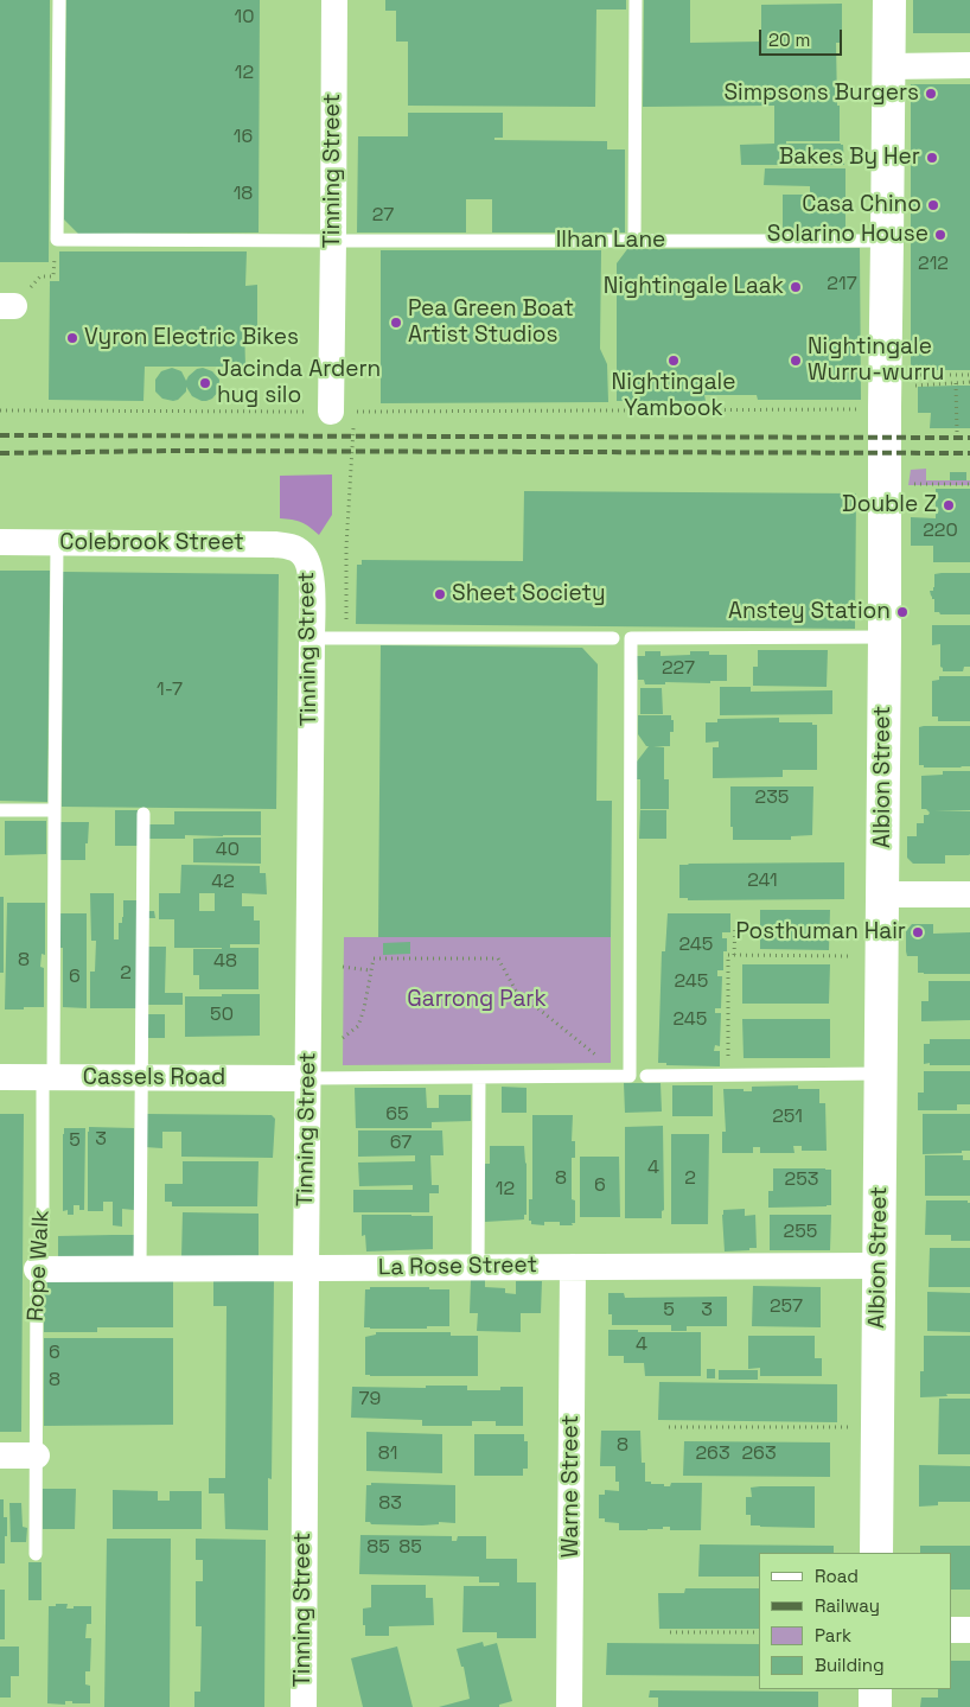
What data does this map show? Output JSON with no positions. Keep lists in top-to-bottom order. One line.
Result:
{"streets":{"street":["Tinning Street","Colebrook Street","Albion Street","Cassels Road","La Rose Street","Warne Street"],"lane":["Ilhan Lane","Rope Walk"]},"crossings":[["Tinning Street","Ilhan Lane"],["Tinning Street","Colebrook Street"],["Tinning Street","Cassels Road"],["Tinning Street","La Rose Street"],["Ilhan Lane","Albion Street"],["Colebrook Street","Rope Walk"],["Albion Street","La Rose Street"],["Cassels Road","Rope Walk"],["Rope Walk","La Rose Street"],["La Rose Street","Warne Street"]],"parks":["Garrong Park"],"places":["Simpsons Burgers","Bakes By Her","Casa Chino","Solarino House","Nightingale Laak","Pea Green Boat Artist Studios","Vyron Electric Bikes","Nightingale Yambook","Nightingale Wurru-wurru","Jacinda Ardern hug silo","Double Z","Sheet Society","Anstey Station","Posthuman Hair"],"house_numbers":["10","12","16","18","27","212","217","220","227","1-7","235","40","241","42","245","8","48","2","6","245","50","245","65","251","3","5","67","4","8","2","253","6","12","255","257","5","3","4","6","8","79","8","81","263","263","83","85","85"],"legend":["Road","Railway","Park","Building"],"scale_bar":"20 m"}
